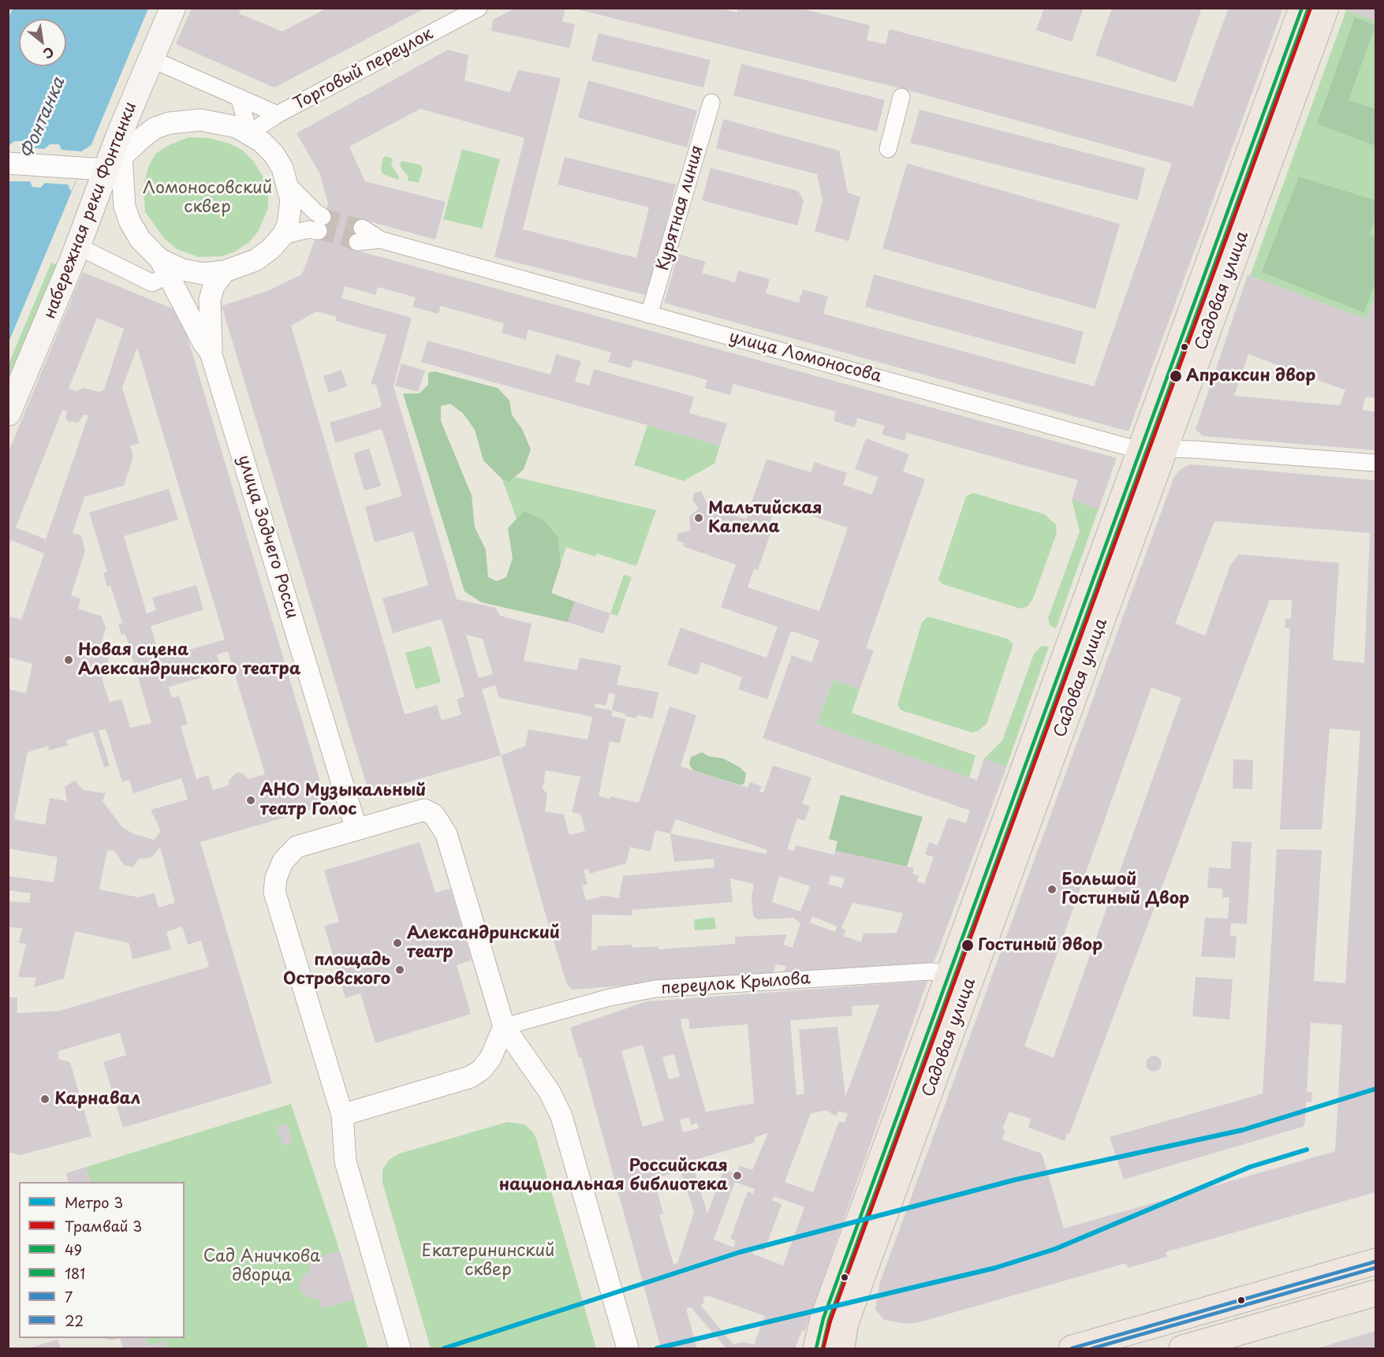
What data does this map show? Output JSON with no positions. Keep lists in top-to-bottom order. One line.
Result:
{"streets":{"main road":["набережная реки Фонтанки","Садовая улица"],"street":["Торговый переулок","Курятная линия","улица Ломоносова","улица Зодчего Росси","переулок Крылова"]},"crossings":[["Торговый переулок","набережная реки Фонтанки"],["Торговый переулок","улица Зодчего Росси"],["Курятная линия","улица Ломоносова"],["набережная реки Фонтанки","улица Зодчего Росси"],["Садовая улица","улица Ломоносова"],["Садовая улица","переулок Крылова"]],"water":["Фонтанка"],"parks":["Ломоносовский сквер","Екатерининский сквер","Сад Аничкова дворца"],"places":["Апраксин двор","Мальтийская Капелла","Новая сцена Александринского театра","АНО Музыкальный театр Голос","Большой Гостиный Двор","Александринский театр","Гостиный двор","площадь Островского","Карнавал","Российская национальная библиотека"],"lines":["tram line 3","transit line 49","transit line 181","metro line 3","transit line 7","transit line 22"],"legend":["Метро 3","Трамвай 3","49","181","7","22"],"north":"bottom right"}
